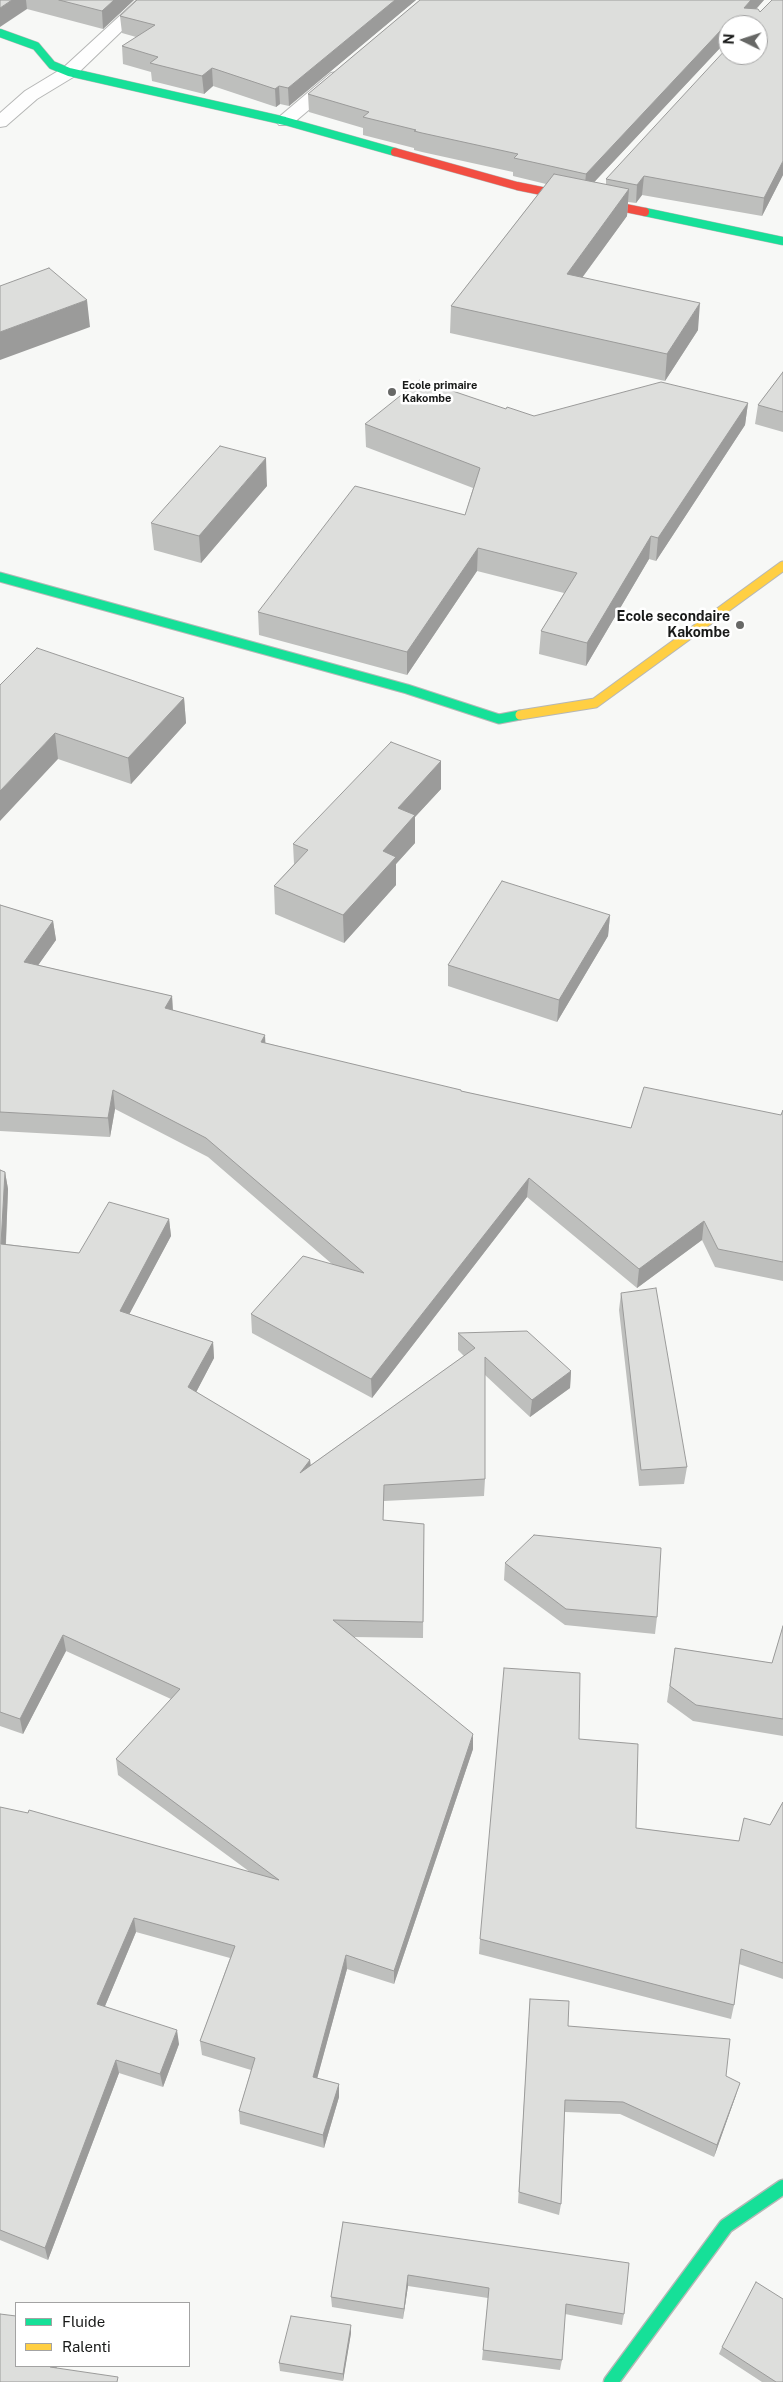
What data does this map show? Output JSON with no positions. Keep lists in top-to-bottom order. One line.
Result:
{"places":["Ecole primaire Kakombe","Ecole secondaire Kakombe"],"legend":["Fluide","Ralenti"],"north":"left"}
